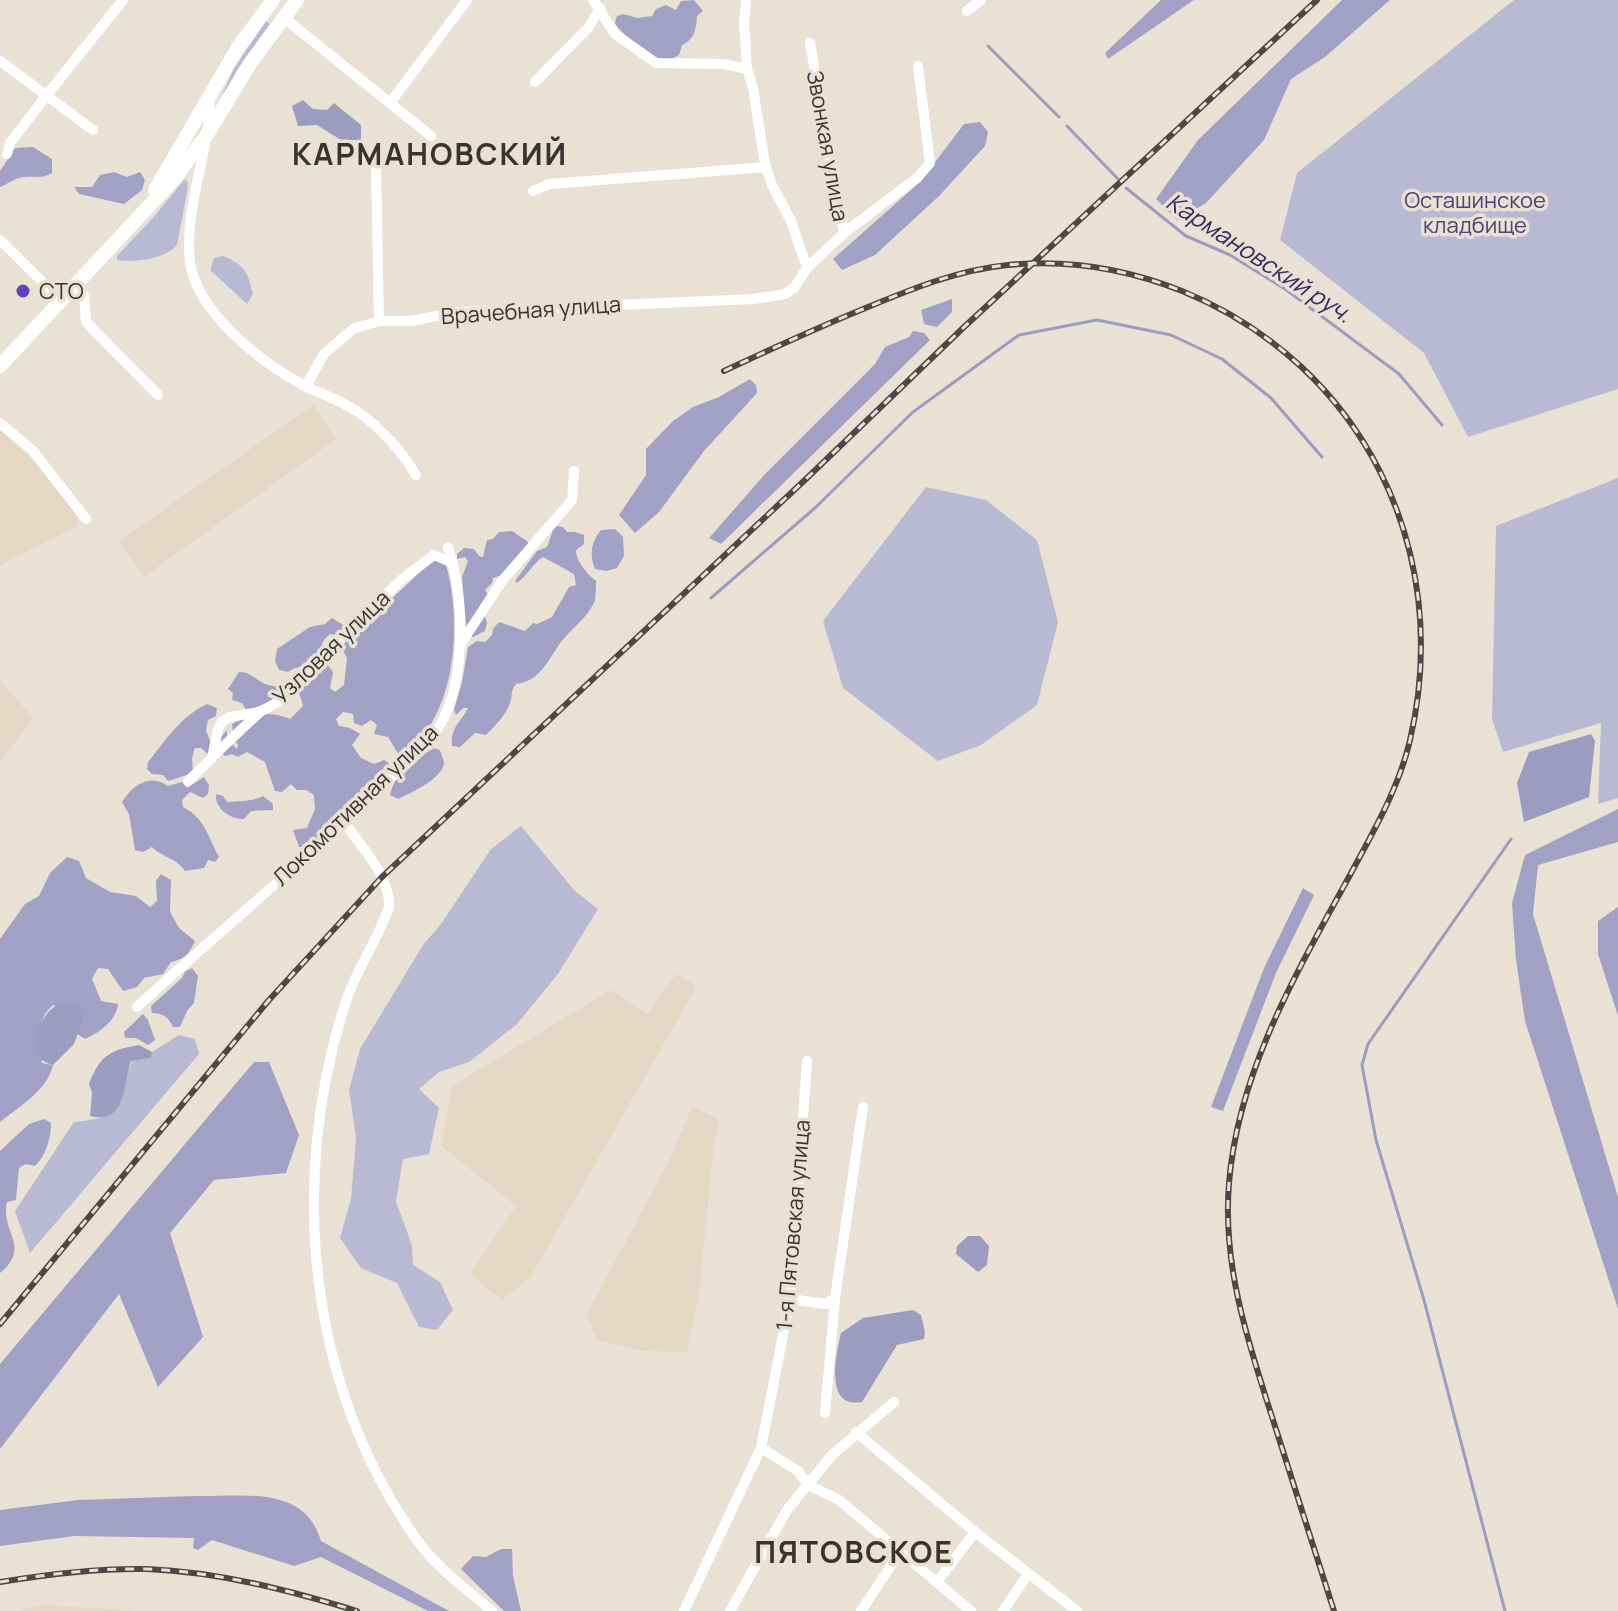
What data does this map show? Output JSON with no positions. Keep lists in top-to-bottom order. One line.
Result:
{"streets":{"street":["Звонкая улица","Врачебная улица","Узловая улица","Локомотивная улица","1-я Пятовская улица"]},"crossings":[["Узловая улица","Локомотивная улица"]],"districts":["КАРМАНОВСКИЙ","ПЯТОВСКОЕ"],"water":["Кармановский руч."],"parks":["Осташинское кладбище"],"places":["СТО"]}
